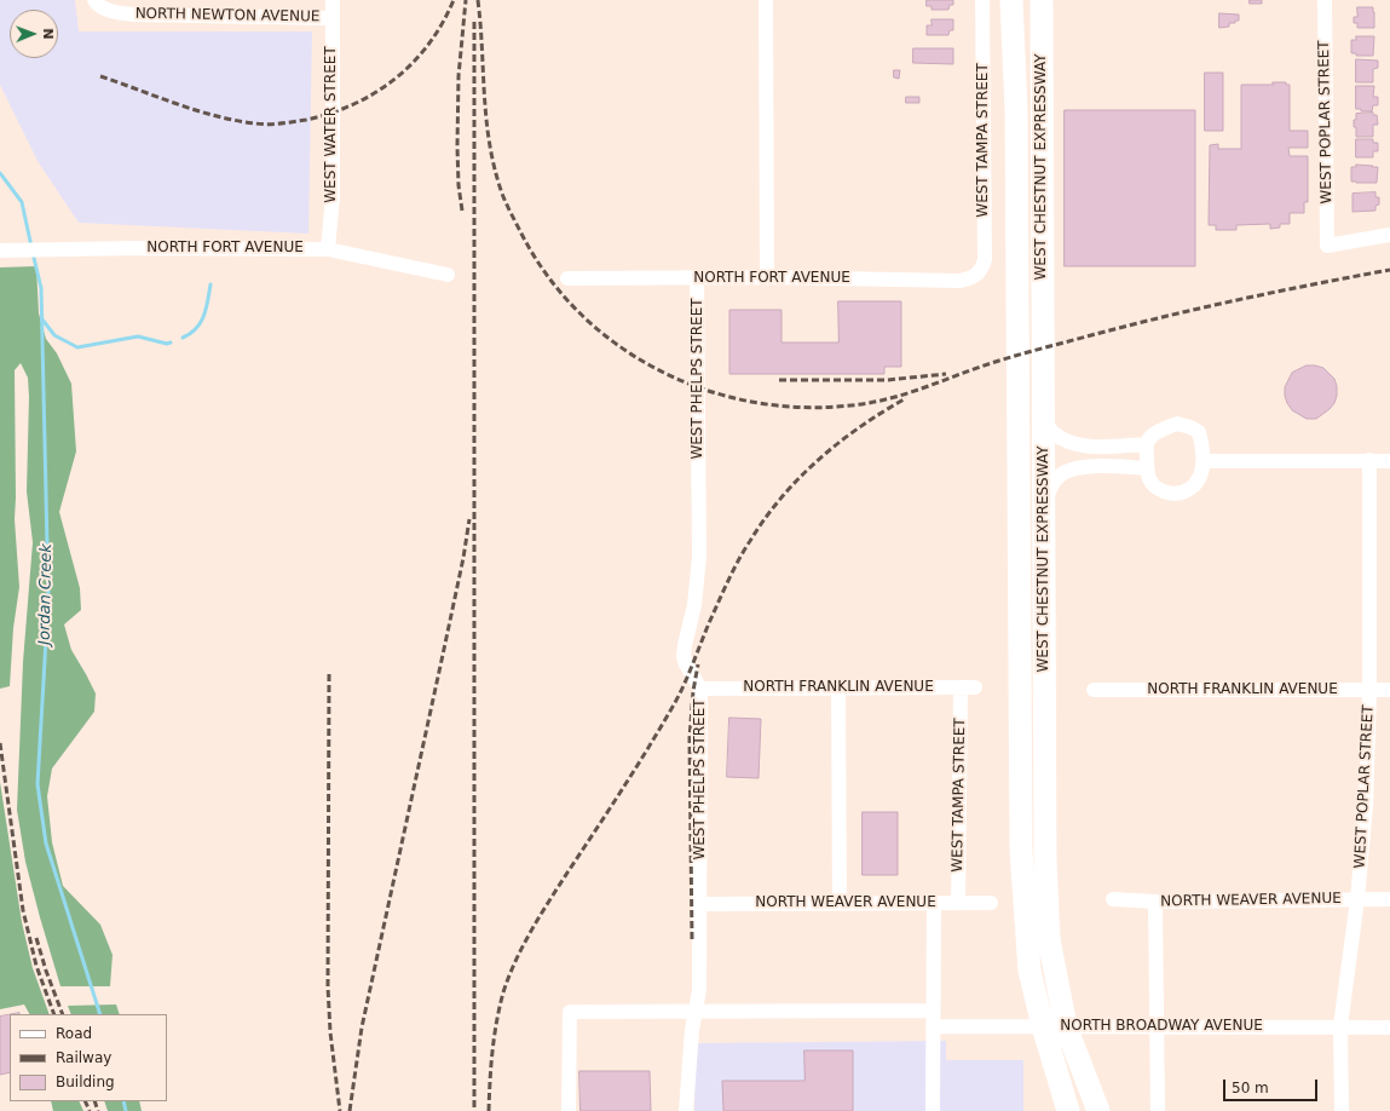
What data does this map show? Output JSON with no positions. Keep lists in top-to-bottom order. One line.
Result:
{"streets":{"main road":["WEST CHESTNUT EXPRESSWAY"],"street":["NORTH NEWTON AVENUE","WEST POPLAR STREET","WEST WATER STREET","WEST TAMPA STREET","NORTH FORT AVENUE","WEST PHELPS STREET","NORTH FRANKLIN AVENUE","NORTH WEAVER AVENUE","NORTH BROADWAY AVENUE"]},"crossings":[["NORTH NEWTON AVENUE","WEST WATER STREET"],["WEST POPLAR STREET","NORTH FRANKLIN AVENUE"],["WEST POPLAR STREET","NORTH WEAVER AVENUE"],["WEST POPLAR STREET","NORTH BROADWAY AVENUE"],["WEST WATER STREET","NORTH FORT AVENUE"],["WEST TAMPA STREET","NORTH FORT AVENUE"],["WEST TAMPA STREET","NORTH FRANKLIN AVENUE"],["WEST TAMPA STREET","NORTH WEAVER AVENUE"],["WEST CHESTNUT EXPRESSWAY","NORTH BROADWAY AVENUE"],["NORTH FORT AVENUE","WEST PHELPS STREET"],["WEST PHELPS STREET","NORTH FRANKLIN AVENUE"],["WEST PHELPS STREET","NORTH WEAVER AVENUE"]],"water":["Jordan Creek"],"legend":["Road","Railway","Building"],"scale_bar":"50 m","north":"right"}
